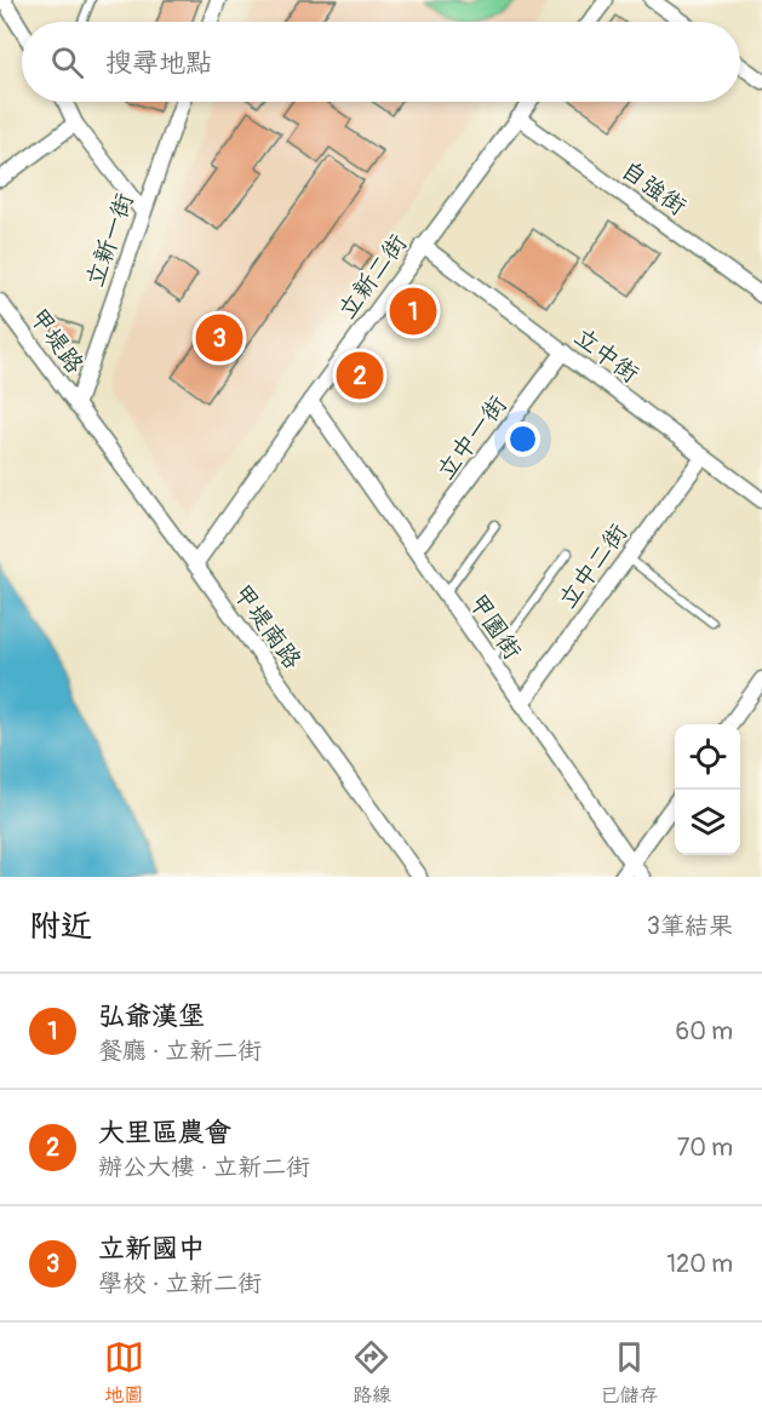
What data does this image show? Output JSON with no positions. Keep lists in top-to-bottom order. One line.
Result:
{"streets":{"street":["自強街","立新一街","立新二街","甲堤路","立中街","立中一街","立中二街","甲堤南路","甲園街"]},"crossings":[["自強街","立新二街"],["立新一街","甲堤路"],["立新一街","甲堤南路"],["立新二街","立中街"],["立新二街","甲堤南路"],["立新二街","甲園街"],["甲堤路","甲堤南路"],["立中街","立中一街"],["立中街","立中二街"],["立中一街","甲園街"],["立中二街","甲園街"]],"page":{"search":"搜尋地點","pins":["1","3","2"],"heading":["附近","3筆結果"],"list":[{"mark":"1","name":"弘爺漢堡","note":"餐廳 · 立新二街","value":"60 m"},{"mark":"2","name":"大里區農會","note":"辦公大樓 · 立新二街","value":"70 m"},{"mark":"3","name":"立新國中","note":"學校 · 立新二街","value":"120 m"}],"nav":["地圖","路線","已儲存"]}}
